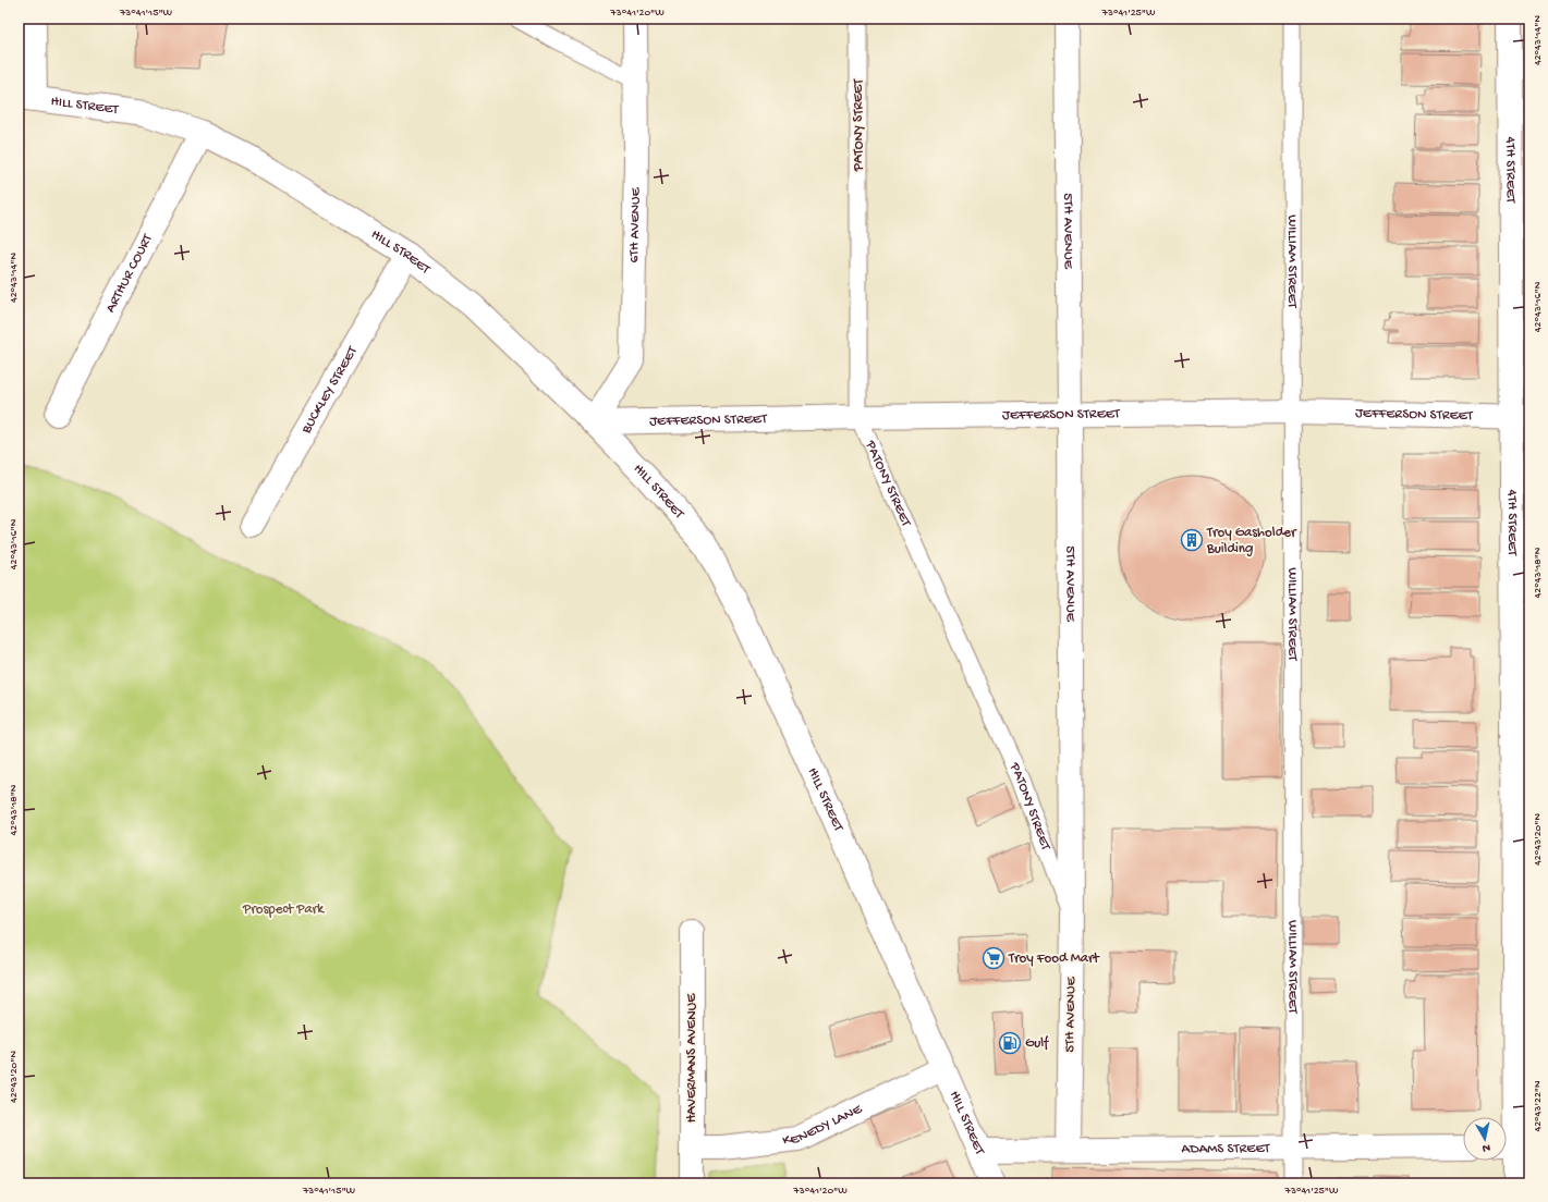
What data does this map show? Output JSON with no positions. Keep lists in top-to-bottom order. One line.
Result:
{"streets":{"street":["HILL STREET","4TH STREET","6TH AVENUE","5TH AVENUE","ARTHUR COURT","BUCKLEY STREET","JEFFERSON STREET","HAVERMANS AVENUE","KENEDY LANE","ADAMS STREET"],"lane":["PATONY STREET","WILLIAM STREET"]},"crossings":[["HILL STREET","6TH AVENUE"],["HILL STREET","ARTHUR COURT"],["HILL STREET","BUCKLEY STREET"],["HILL STREET","JEFFERSON STREET"],["HILL STREET","KENEDY LANE"],["HILL STREET","ADAMS STREET"],["PATONY STREET","5TH AVENUE"],["PATONY STREET","JEFFERSON STREET"],["4TH STREET","JEFFERSON STREET"],["6TH AVENUE","JEFFERSON STREET"],["5TH AVENUE","JEFFERSON STREET"],["5TH AVENUE","ADAMS STREET"],["WILLIAM STREET","JEFFERSON STREET"],["WILLIAM STREET","ADAMS STREET"],["HAVERMANS AVENUE","KENEDY LANE"]],"parks":["Prospect Park"],"places":{"building":["Troy Gasholder Building"],"supermarket":["Troy Food Mart"],"fuel station":["Gulf"]},"north":"bottom","coordinates":["73°41'15\"W","73°41'20\"W","73°41'25\"W","42°43'14\"N","42°43'16\"N","42°43'18\"N","42°43'20\"N","42°43'22\"N"]}
